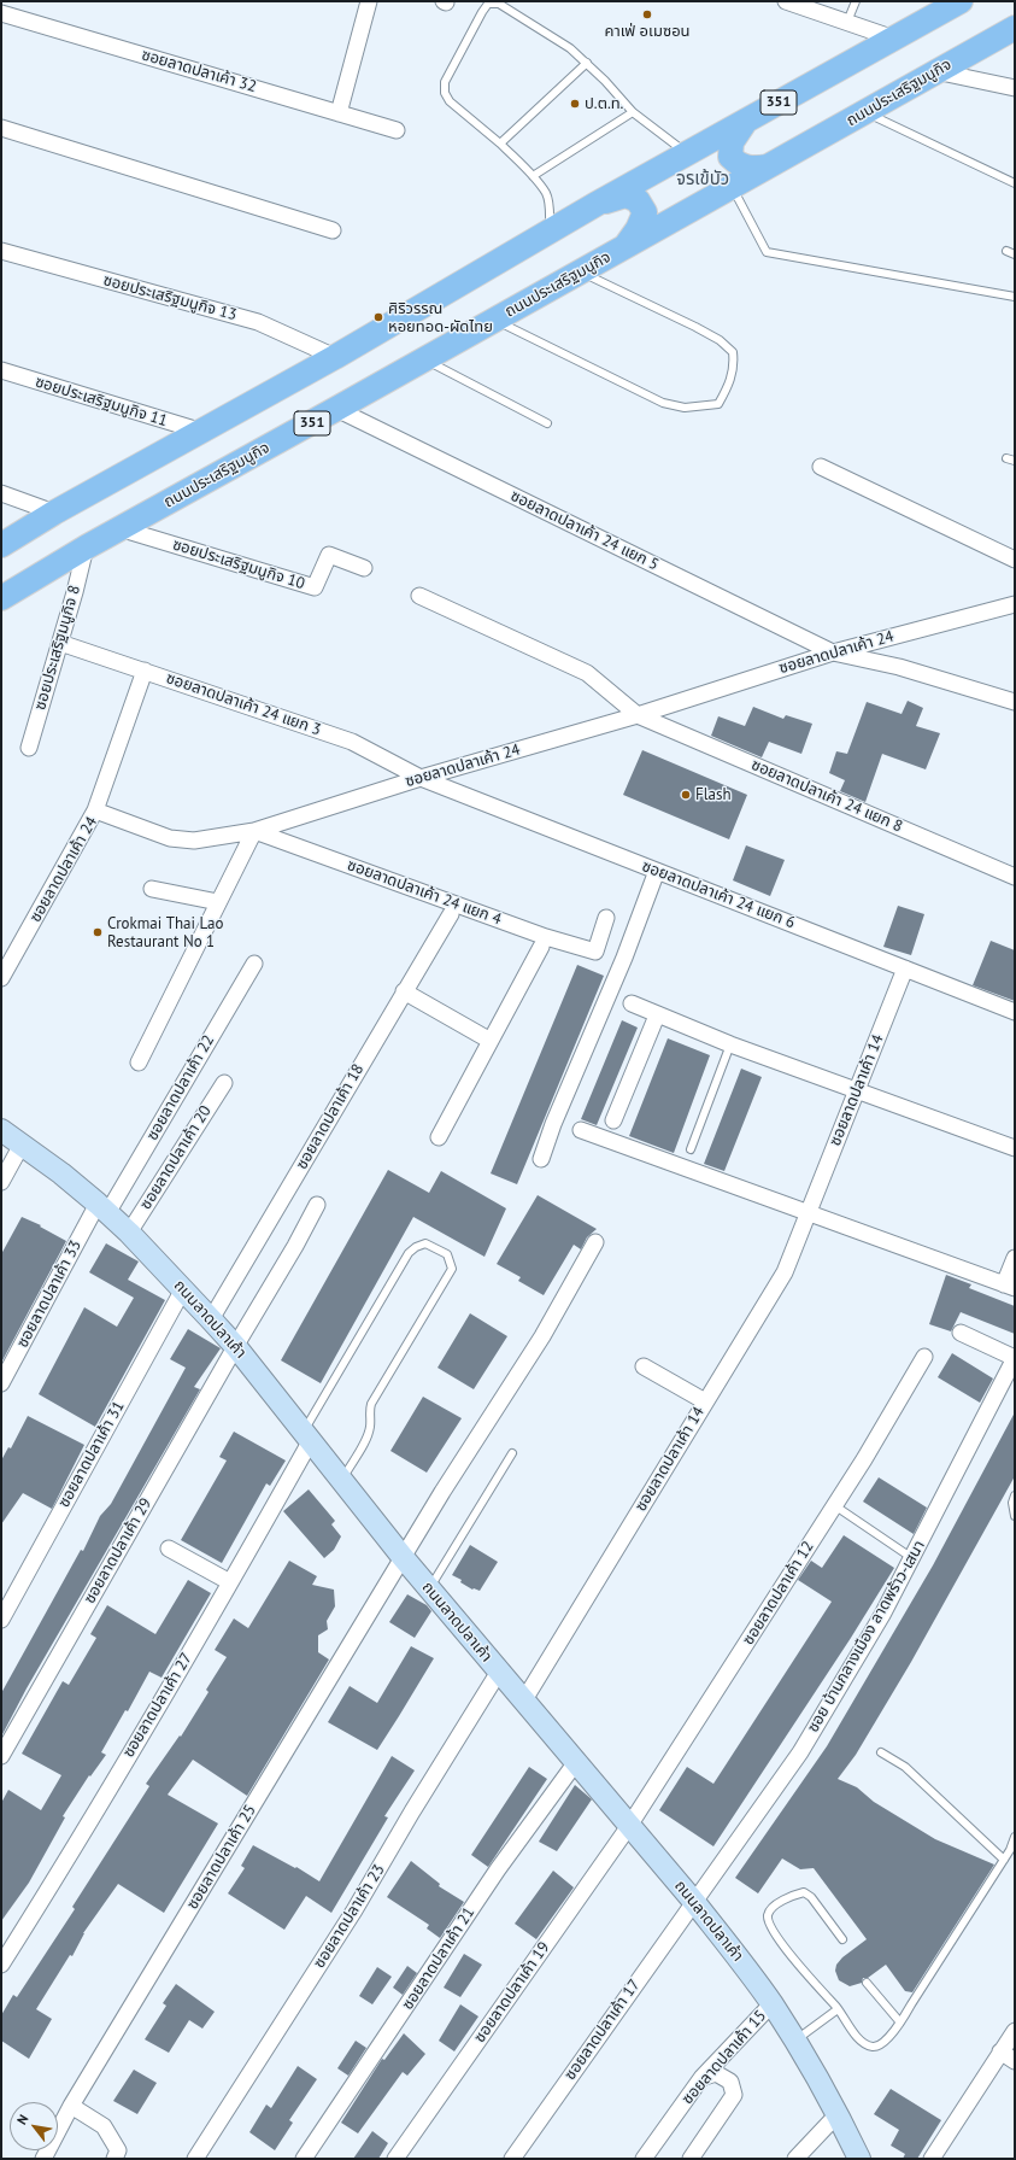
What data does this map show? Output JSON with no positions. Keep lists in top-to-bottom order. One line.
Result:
{"streets":{"main road":["ถนนประเสริฐมนูกิจ","351","ถนนลาดปลาเค้า"],"street":["ซอยลาดปลาเค้า 32","ซอยประเสริฐมนูกิจ 13","ซอยประเสริฐมนูกิจ 11","ซอยลาดปลาเค้า 24 แยก 5","ซอยประเสริฐมนูกิจ 10","ซอยประเสริฐมนูกิจ 8","ซอยลาดปลาเค้า 24","ซอยลาดปลาเค้า 24 แยก 3","ซอยลาดปลาเค้า 24 แยก 8","ซอยลาดปลาเค้า 24 แยก 4","ซอยลาดปลาเค้า 24 แยก 6","ซอยลาดปลาเค้า 22","ซอยลาดปลาเค้า 14","ซอยลาดปลาเค้า 18","ซอยลาดปลาเค้า 20","ซอยลาดปลาเค้า 33","ซอยลาดปลาเค้า 31","ซอยลาดปลาเค้า 29","ซอยลาดปลาเค้า 12","ซอย บ้านกลางเมือง ลาดพร้าว-เสนา","ซอยลาดปลาเค้า 27","ซอยลาดปลาเค้า 25","ซอยลาดปลาเค้า 23","ซอยลาดปลาเค้า 21","ซอยลาดปลาเค้า 19","ซอยลาดปลาเค้า 17","ซอยลาดปลาเค้า 15"]},"crossings":[["ถนนประเสริฐมนูกิจ","ซอยลาดปลาเค้า 24 แยก 5"],["ถนนประเสริฐมนูกิจ","ซอยประเสริฐมนูกิจ 10"],["ถนนประเสริฐมนูกิจ","ซอยประเสริฐมนูกิจ 8"],["351","ซอยประเสริฐมนูกิจ 13"],["351","ซอยประเสริฐมนูกิจ 11"],["ซอยลาดปลาเค้า 24 แยก 5","ซอยลาดปลาเค้า 24"],["ซอยประเสริฐมนูกิจ 8","ซอยลาดปลาเค้า 24 แยก 3"],["ซอยลาดปลาเค้า 24","ซอยลาดปลาเค้า 24 แยก 3"],["ซอยลาดปลาเค้า 24","ซอยลาดปลาเค้า 24 แยก 8"],["ซอยลาดปลาเค้า 24","ซอยลาดปลาเค้า 24 แยก 4"],["ซอยลาดปลาเค้า 24","ซอยลาดปลาเค้า 24 แยก 6"],["ซอยลาดปลาเค้า 24 แยก 3","ซอยลาดปลาเค้า 24 แยก 6"],["ซอยลาดปลาเค้า 24 แยก 6","ซอยลาดปลาเค้า 14"],["ซอยลาดปลาเค้า 22","ซอยลาดปลาเค้า 33"],["ซอยลาดปลาเค้า 22","ถนนลาดปลาเค้า"],["ซอยลาดปลาเค้า 14","ถนนลาดปลาเค้า"],["ซอยลาดปลาเค้า 18","ถนนลาดปลาเค้า"],["ซอยลาดปลาเค้า 20","ถนนลาดปลาเค้า"],["ซอยลาดปลาเค้า 33","ถนนลาดปลาเค้า"],["ถนนลาดปลาเค้า","ซอยลาดปลาเค้า 31"],["ถนนลาดปลาเค้า","ซอยลาดปลาเค้า 29"],["ถนนลาดปลาเค้า","ซอยลาดปลาเค้า 12"],["ถนนลาดปลาเค้า","ซอย บ้านกลางเมือง ลาดพร้าว-เสนา"],["ถนนลาดปลาเค้า","ซอยลาดปลาเค้า 27"],["ถนนลาดปลาเค้า","ซอยลาดปลาเค้า 25"],["ถนนลาดปลาเค้า","ซอยลาดปลาเค้า 23"],["ถนนลาดปลาเค้า","ซอยลาดปลาเค้า 21"],["ถนนลาดปลาเค้า","ซอยลาดปลาเค้า 19"],["ถนนลาดปลาเค้า","ซอยลาดปลาเค้า 17"],["ถนนลาดปลาเค้า","ซอยลาดปลาเค้า 15"],["ซอยลาดปลาเค้า 12","ซอยลาดปลาเค้า 19"],["ซอย บ้านกลางเมือง ลาดพร้าว-เสนา","ซอยลาดปลาเค้า 17"]],"districts":["จรเข้บัว"],"places":["คาเฟ่ อเมซอน","ป.ต.ท.","ศิริวรรณ หอยทอด-ผัดไทย","Flash","Crokmai Thai Lao Restaurant No 1"],"north":"top left"}
